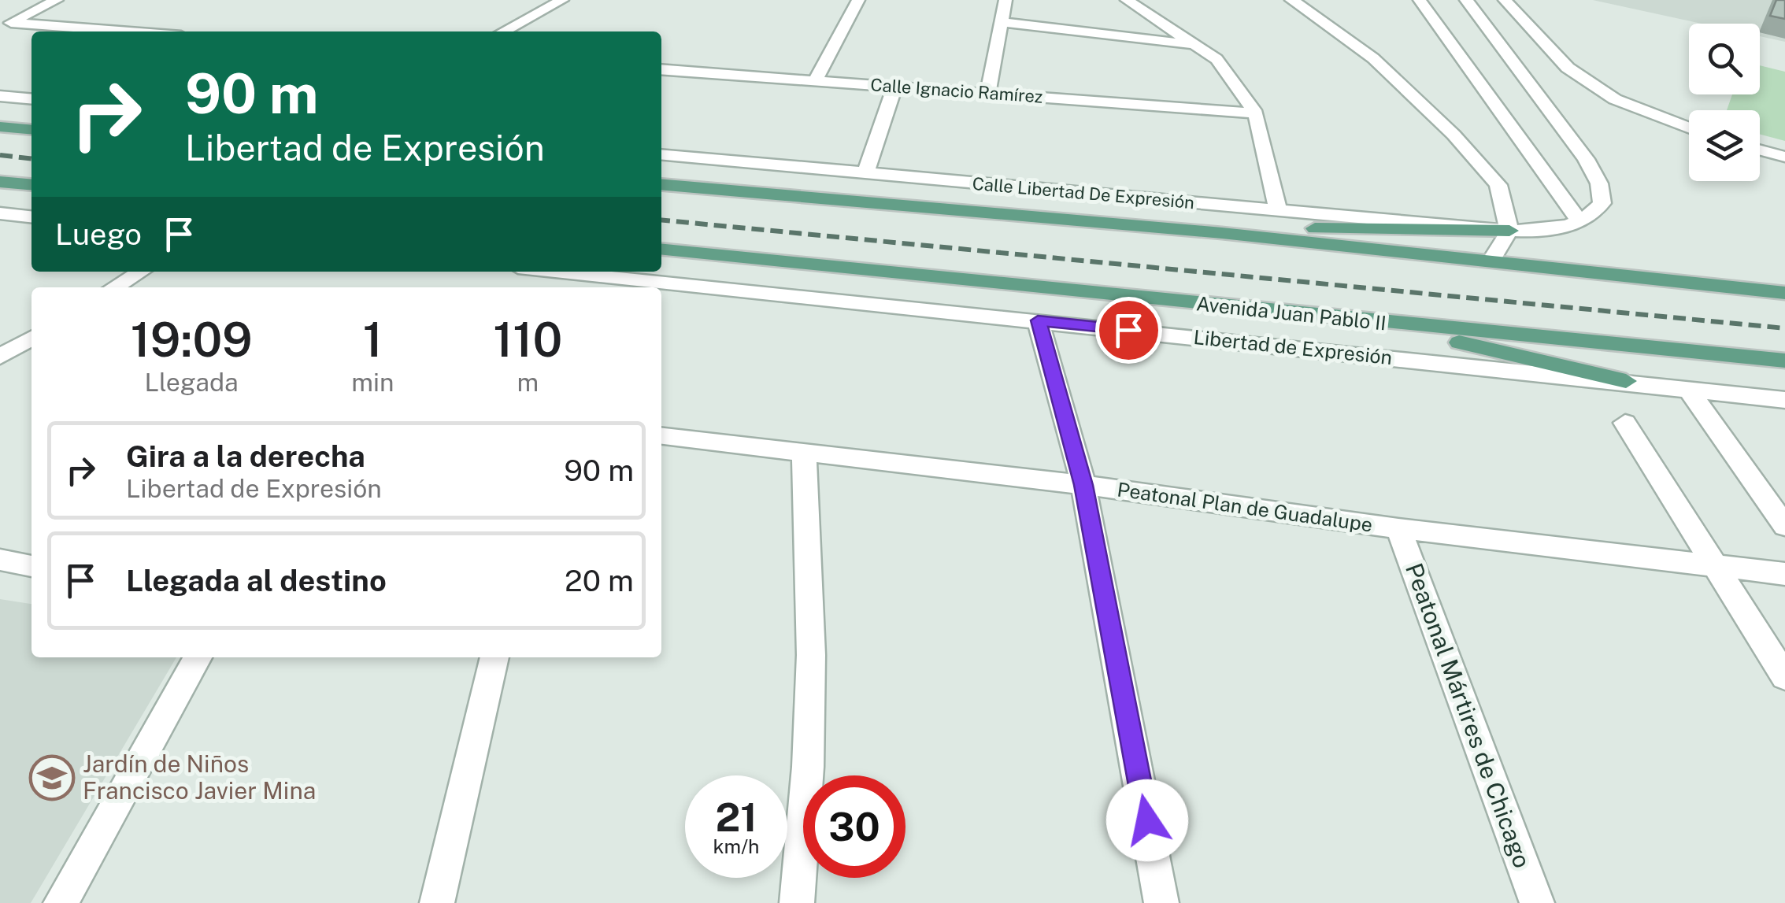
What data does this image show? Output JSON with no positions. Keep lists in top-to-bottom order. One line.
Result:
{"streets":{"main road":["Avenida Juan Pablo II"],"street":["Calle Ignacio Ramírez","Calle Libertad De Expresión","Libertad de Expresión","Peatonal Plan de Guadalupe","Peatonal Mártires de Chicago"]},"crossings":[["Peatonal Plan de Guadalupe","Peatonal Mártires de Chicago"]],"places":{"school or university":["Jardín de Niños Francisco Javier Mina"]},"page":{"turn":["90 m","Libertad de Expresión"],"then":"Luego","eta":["19:09","Llegada","1","min","110","m"],"list":[{"name":"Gira a la derecha","note":"Libertad de Expresión","value":"90 m"},{"name":"Llegada al destino","value":"20 m"}],"speed":"21 km/h","limit":"30"}}
